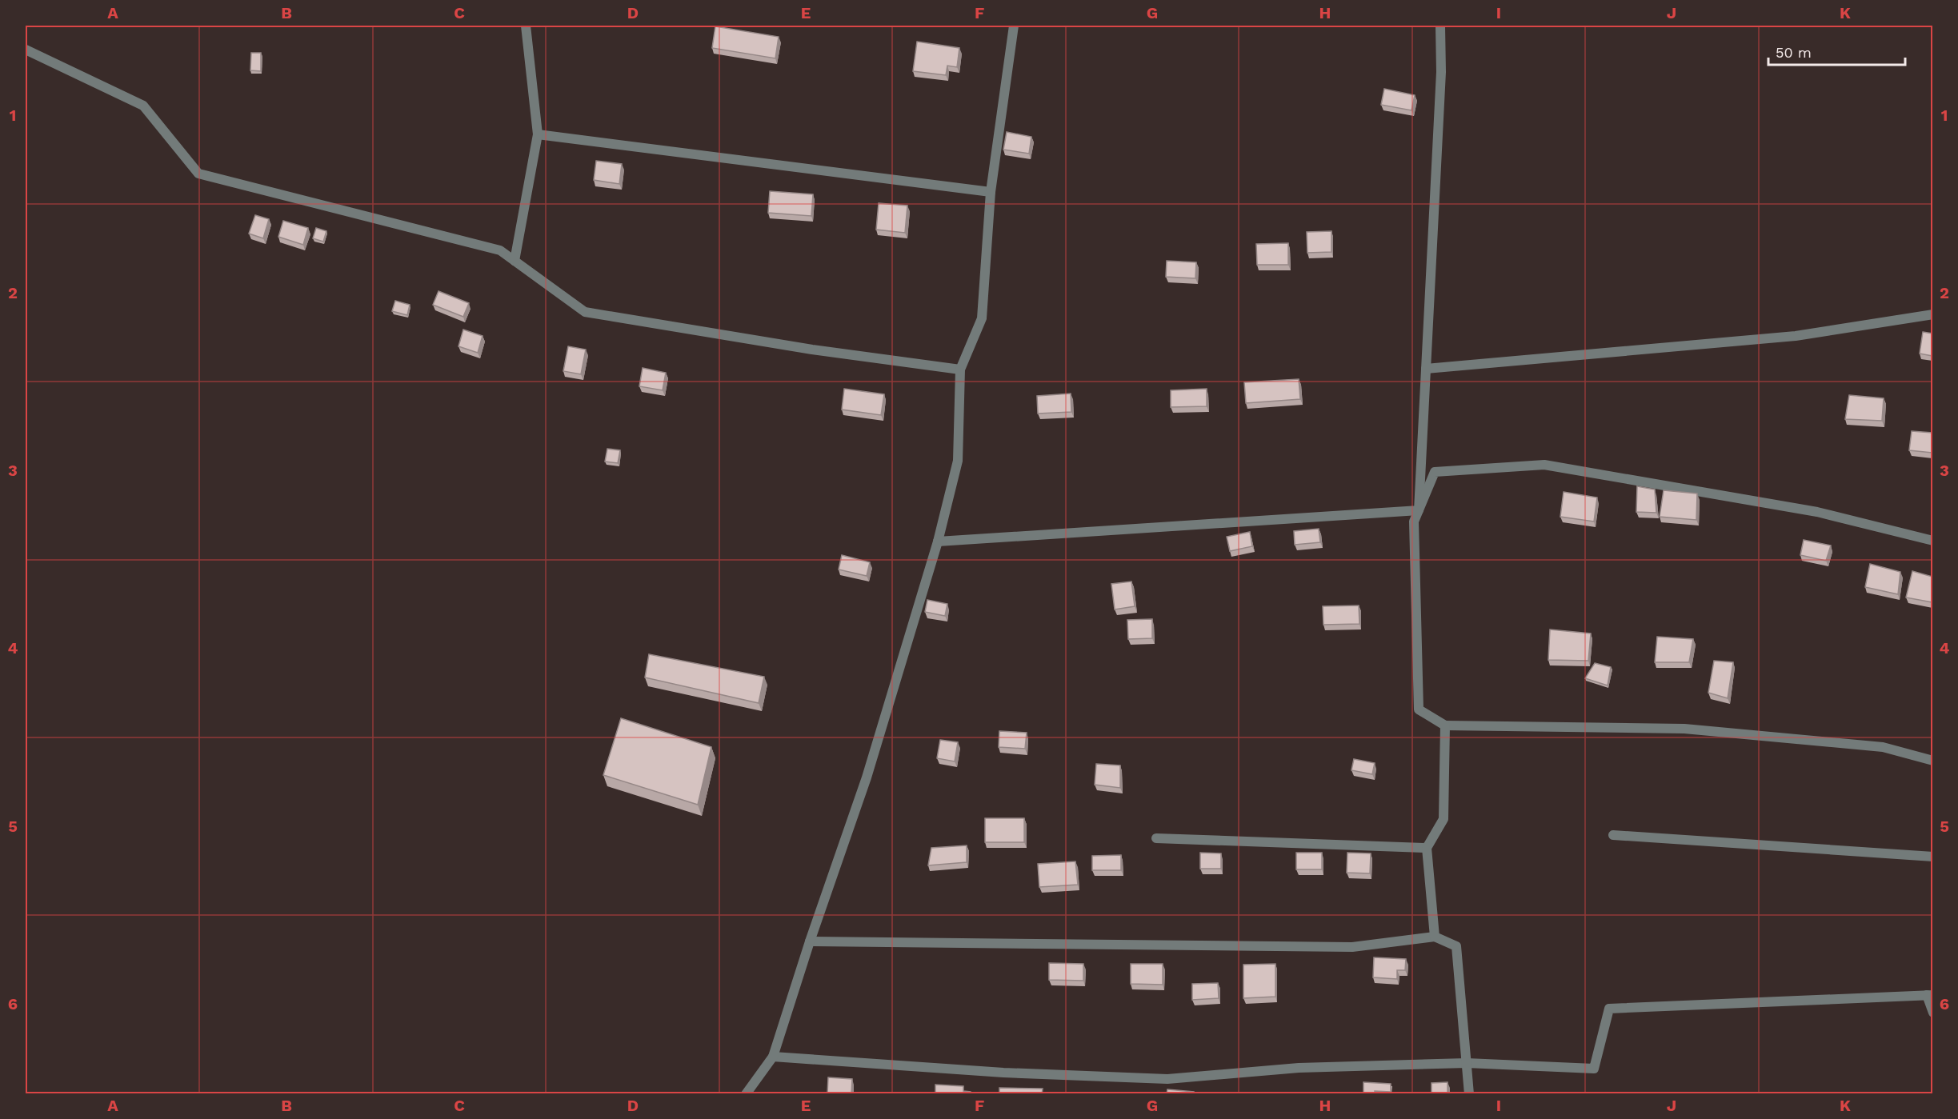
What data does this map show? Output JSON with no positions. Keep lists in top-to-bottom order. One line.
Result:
{"scale_bar":"50 m","grid":{"columns":["A","B","C","D","E","F","G","H","I","J","K"],"rows":["1","2","3","4","5","6"]}}
